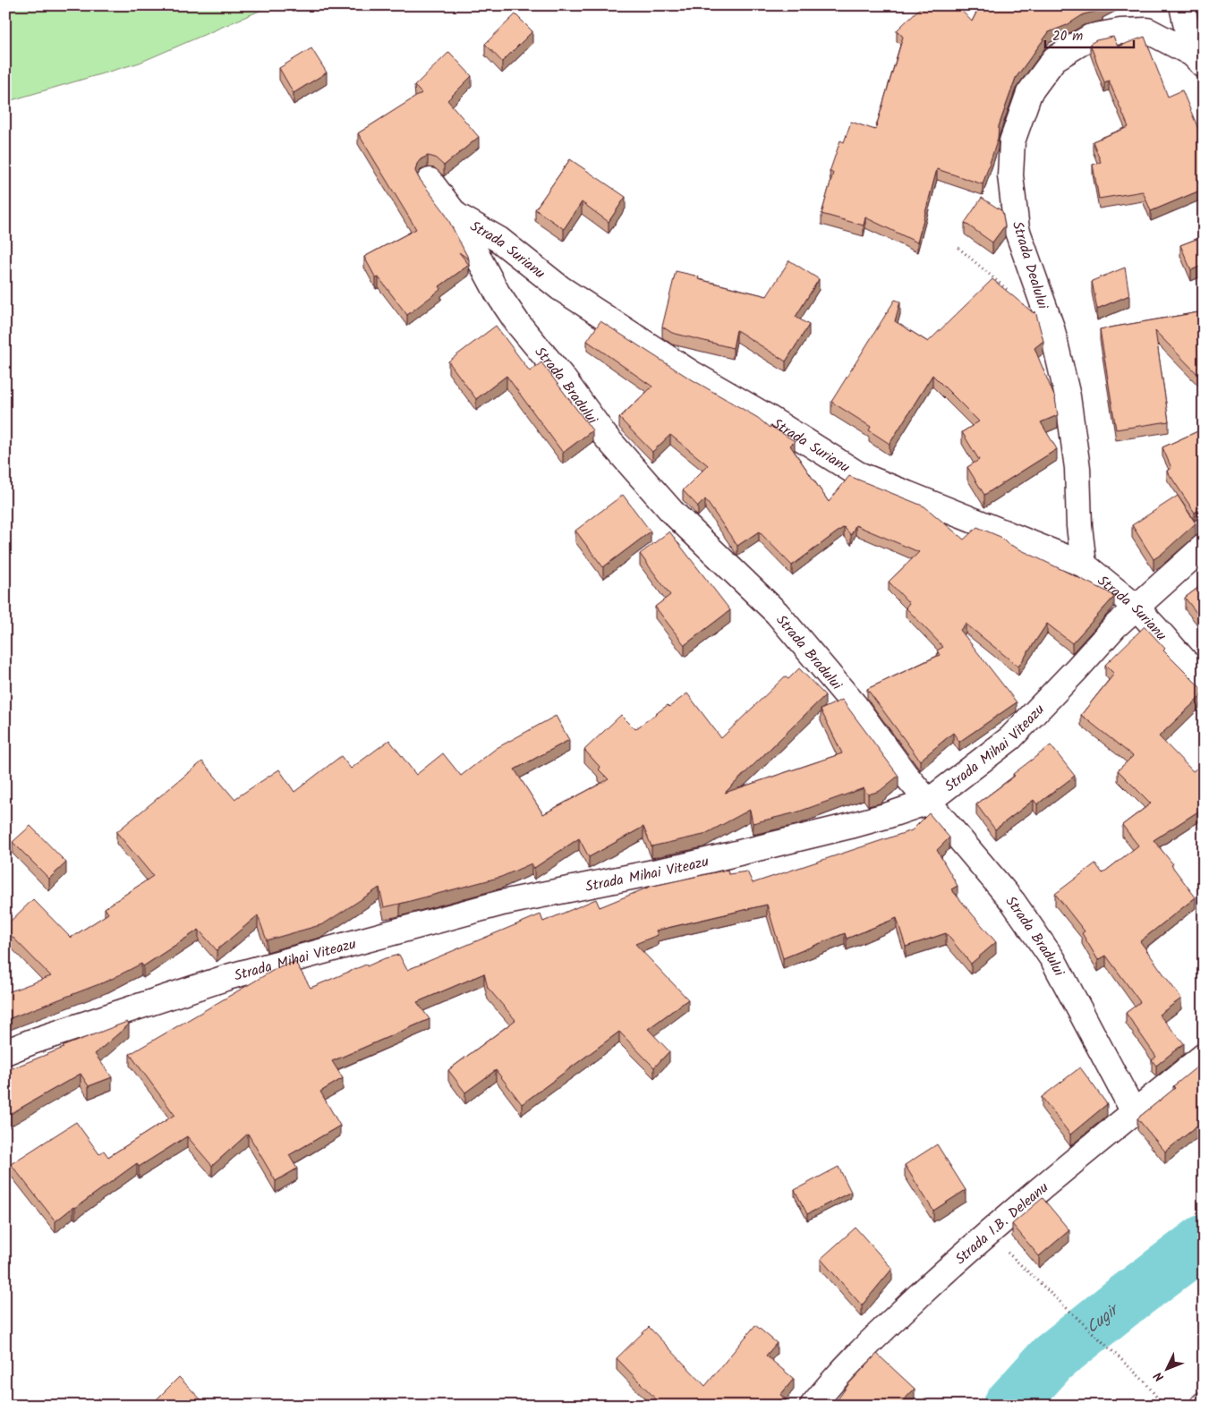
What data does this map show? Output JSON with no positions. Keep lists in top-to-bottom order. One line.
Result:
{"streets":{"street":["Strada Surianu","Strada Dealului","Strada Bradului","Strada Mihai Viteazu","Strada I.B. Deleanu"]},"crossings":[["Strada Surianu","Strada Dealului"],["Strada Surianu","Strada Bradului"],["Strada Surianu","Strada Mihai Viteazu"],["Strada Bradului","Strada Mihai Viteazu"],["Strada Bradului","Strada I.B. Deleanu"]],"water":["Cugir"],"scale_bar":"20 m","north":"bottom left"}
